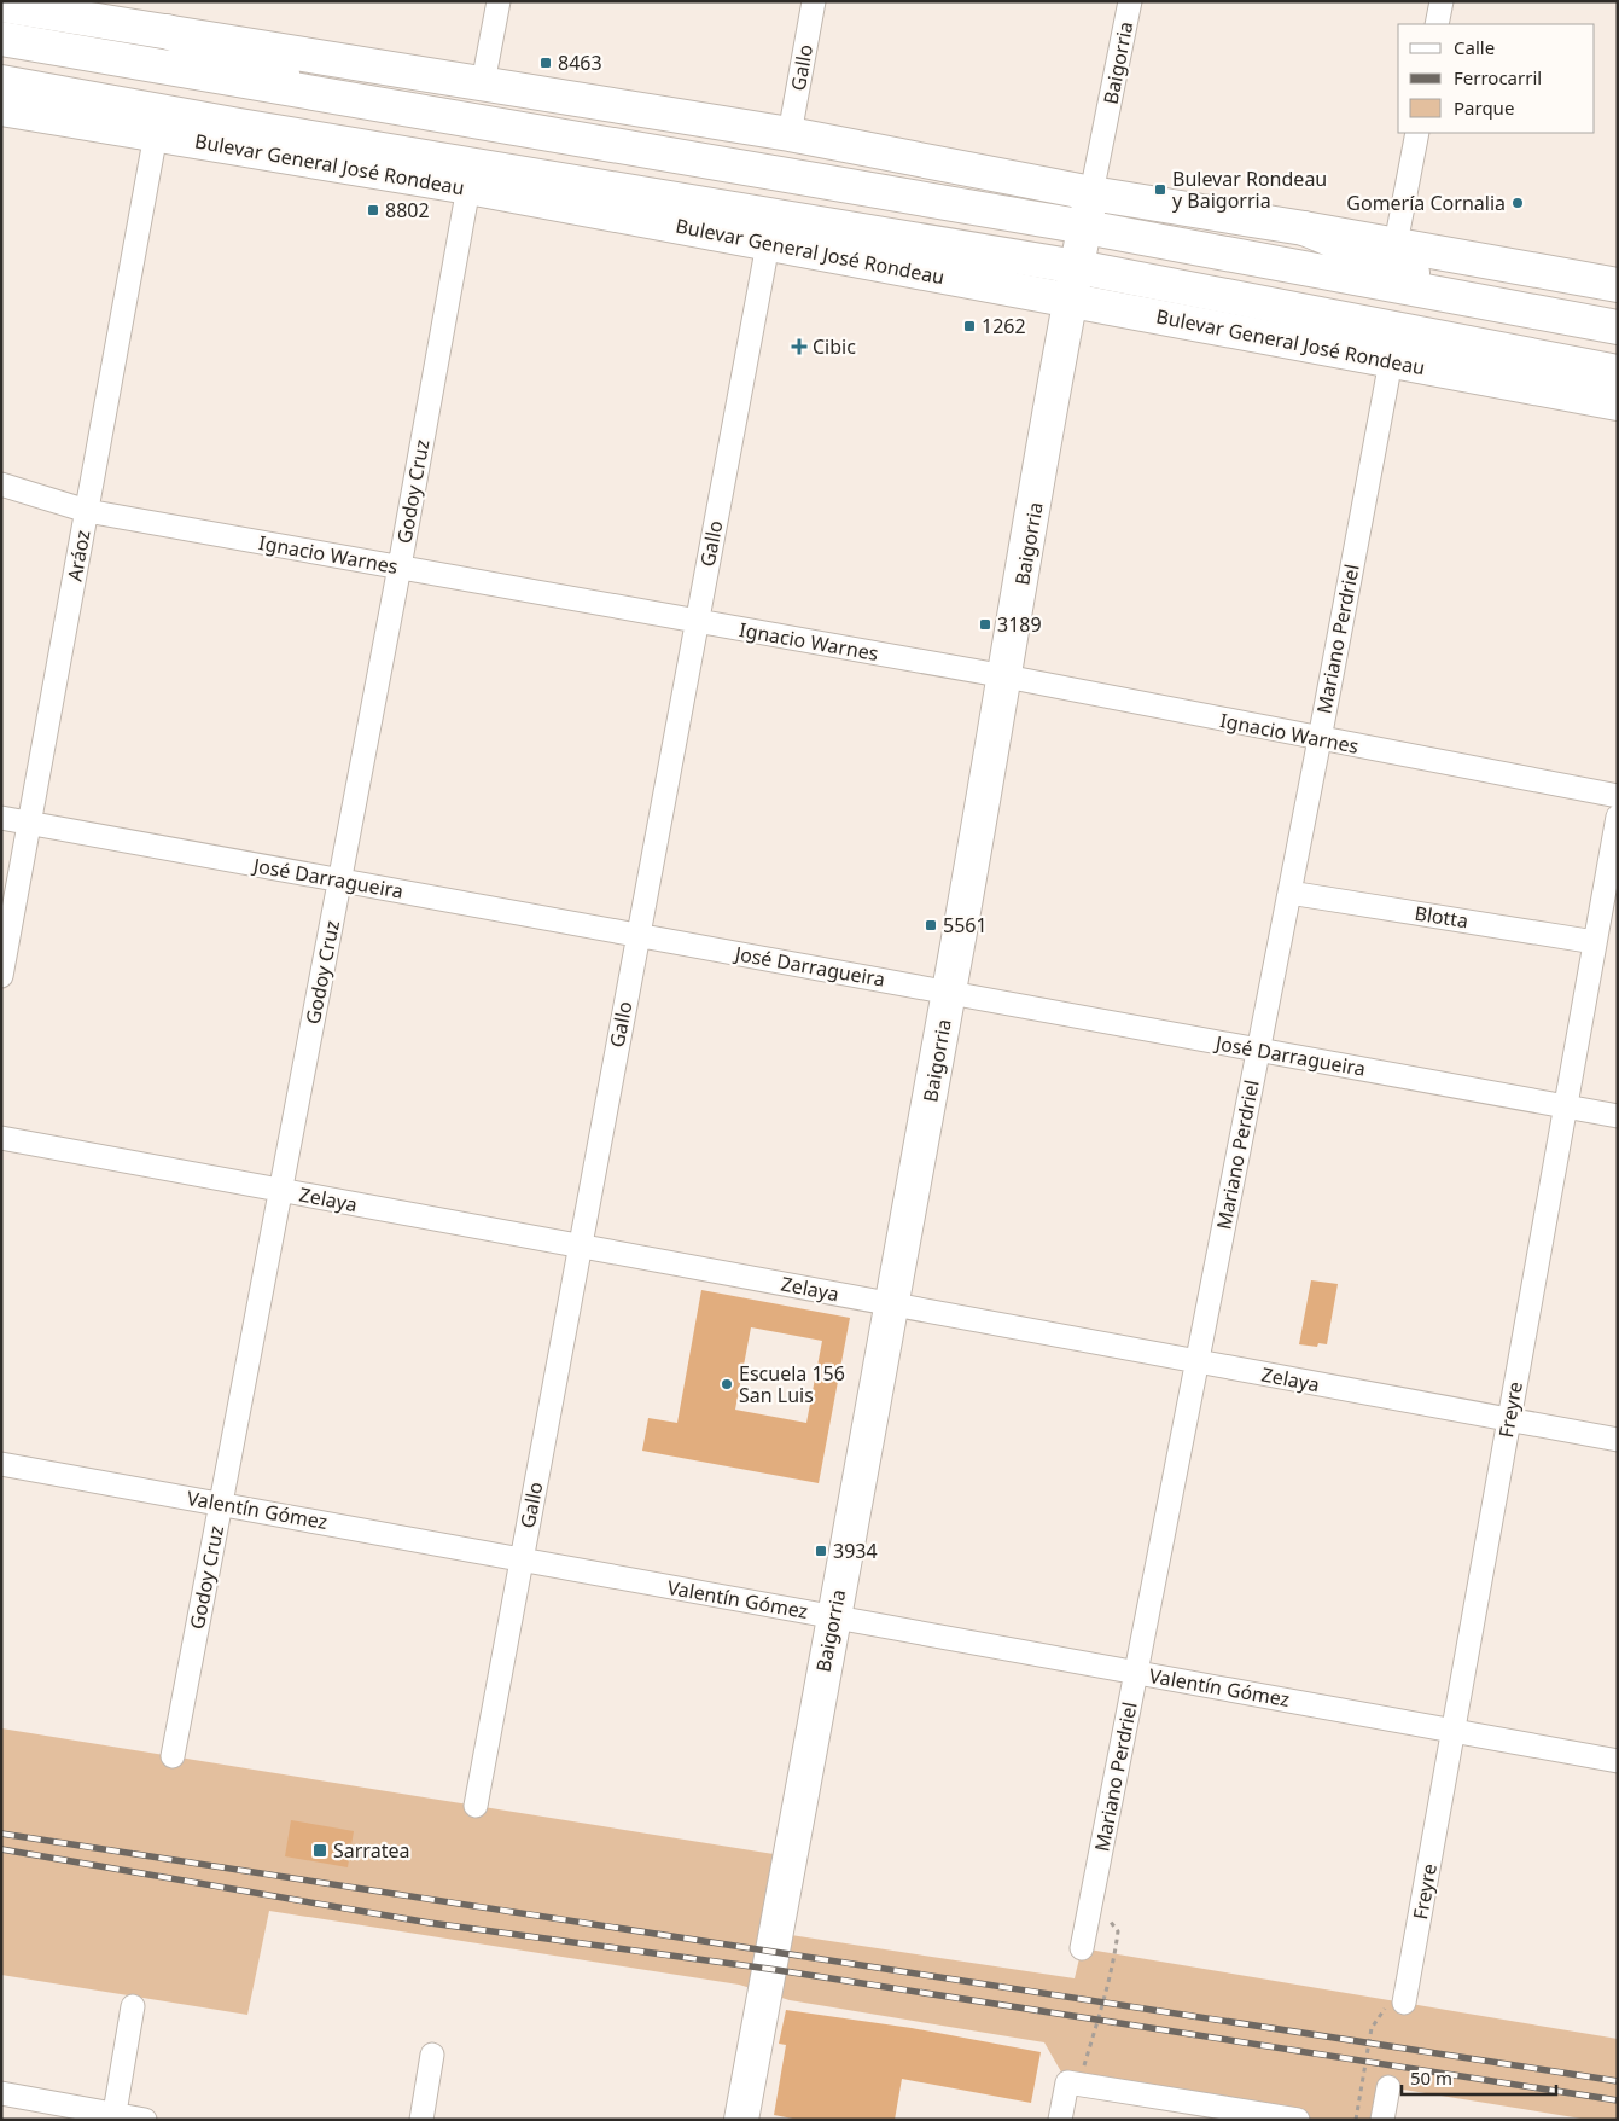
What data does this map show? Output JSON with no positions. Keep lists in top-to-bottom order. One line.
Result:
{"streets":{"main road":["Baigorria","Bulevar General José Rondeau"],"street":["Gallo","Godoy Cruz","Ignacio Warnes","Aráoz","Mariano Perdriel","José Darragueira","Blotta","Zelaya","Freyre","Valentín Gómez"]},"crossings":[["Baigorria","Bulevar General José Rondeau"],["Baigorria","Ignacio Warnes"],["Baigorria","José Darragueira"],["Baigorria","Zelaya"],["Baigorria","Valentín Gómez"],["Gallo","Bulevar General José Rondeau"],["Gallo","Ignacio Warnes"],["Gallo","José Darragueira"],["Gallo","Zelaya"],["Gallo","Valentín Gómez"],["Bulevar General José Rondeau","Godoy Cruz"],["Bulevar General José Rondeau","Aráoz"],["Bulevar General José Rondeau","Mariano Perdriel"],["Godoy Cruz","Ignacio Warnes"],["Godoy Cruz","José Darragueira"],["Godoy Cruz","Zelaya"],["Godoy Cruz","Valentín Gómez"],["Ignacio Warnes","Aráoz"],["Ignacio Warnes","Mariano Perdriel"],["Aráoz","José Darragueira"],["Mariano Perdriel","José Darragueira"],["Mariano Perdriel","Blotta"],["Mariano Perdriel","Zelaya"],["Mariano Perdriel","Valentín Gómez"],["José Darragueira","Freyre"],["Blotta","Freyre"],["Zelaya","Freyre"],["Freyre","Valentín Gómez"]],"places":{"transit":["8463","Bulevar Rondeau y Baigorria","8802","1262","3189","5561","3934","Sarratea"],"other":["Gomería Cornalia","Escuela 156 San Luis"],"health":["Cibic"]},"legend":["Calle","Ferrocarril","Parque"],"scale_bar":"50 m"}
